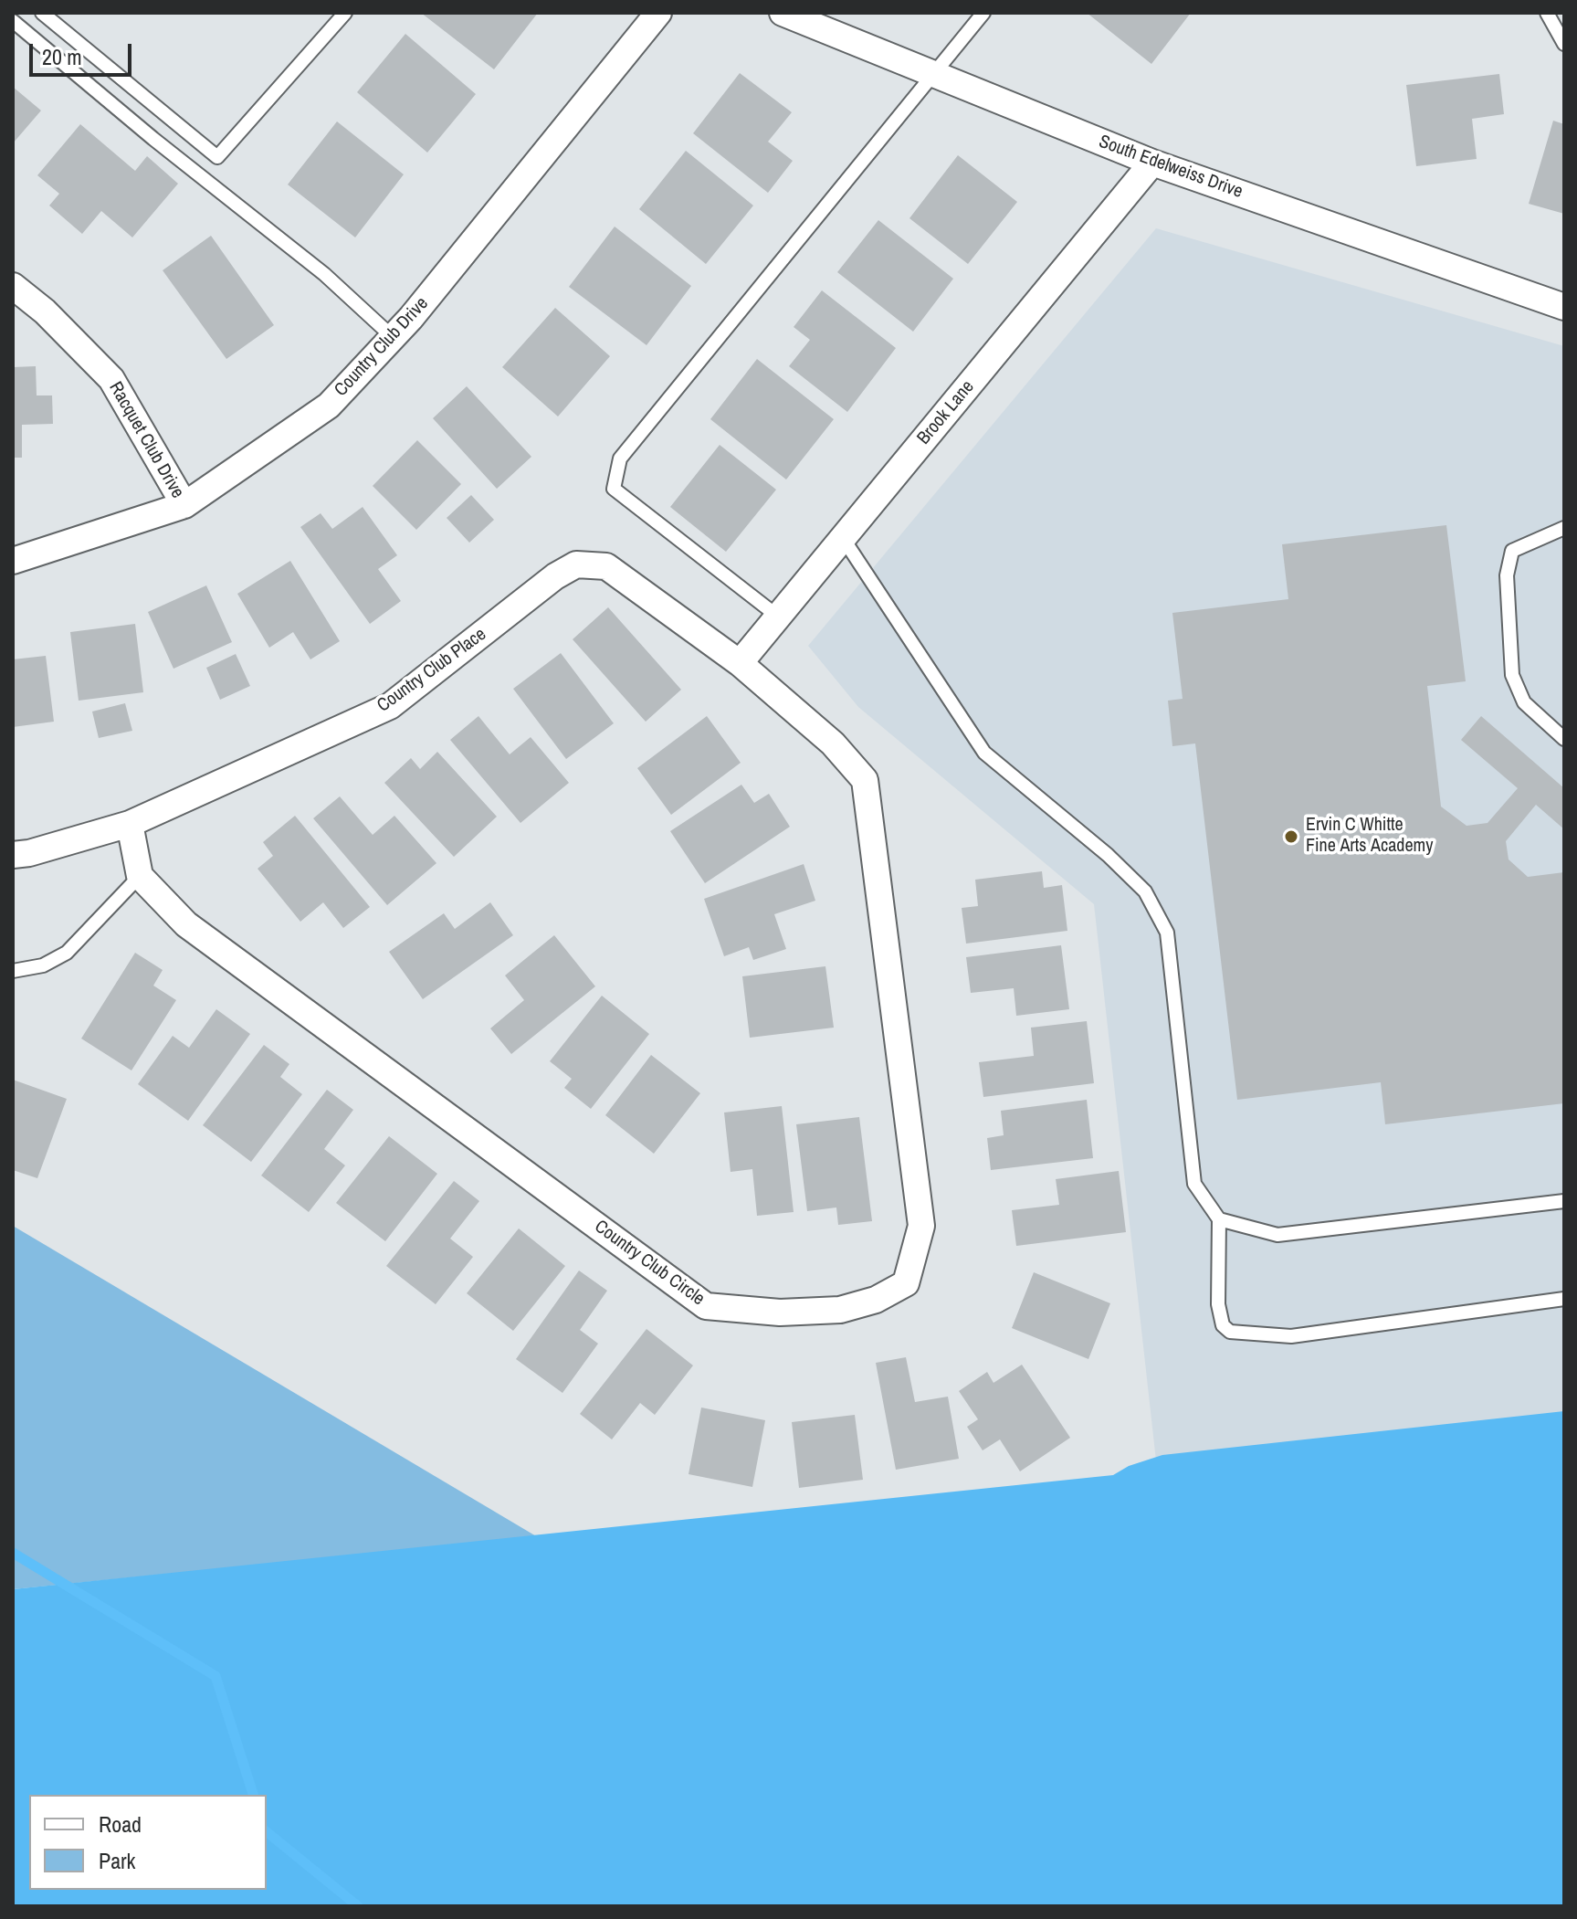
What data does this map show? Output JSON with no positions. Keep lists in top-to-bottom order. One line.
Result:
{"streets":{"street":["South Edelweiss Drive","Country Club Drive","Brook Lane","Racquet Club Drive","Country Club Place","Country Club Circle"]},"crossings":[["South Edelweiss Drive","Brook Lane"],["Country Club Drive","Racquet Club Drive"],["Brook Lane","Country Club Place"],["Brook Lane","Country Club Circle"],["Country Club Place","Country Club Circle"]],"places":["Ervin C Whitte Fine Arts Academy"],"legend":["Road","Park"],"scale_bar":"20 m"}
